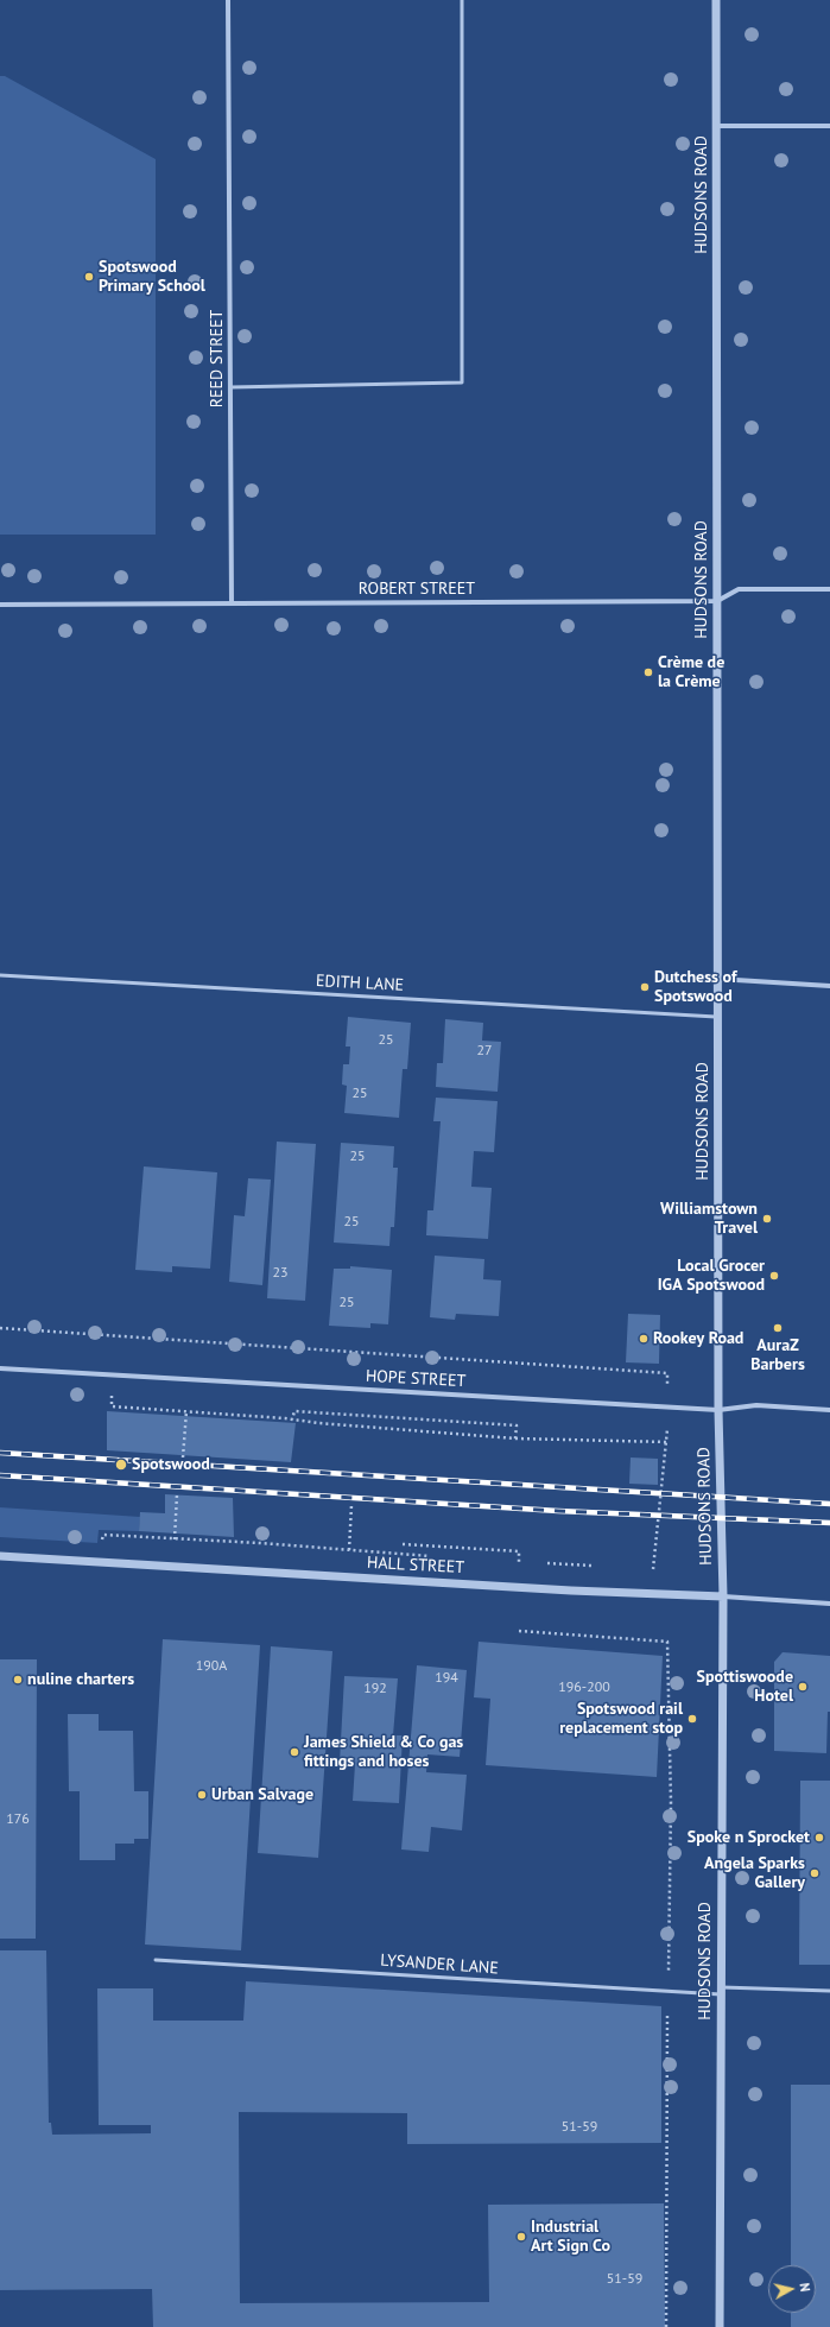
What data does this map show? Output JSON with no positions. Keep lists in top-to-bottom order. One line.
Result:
{"streets":{"street":["HUDSONS ROAD","REED STREET","ROBERT STREET","HOPE STREET","HALL STREET"],"lane":["EDITH LANE","LYSANDER LANE"]},"crossings":[["HUDSONS ROAD","ROBERT STREET"],["HUDSONS ROAD","EDITH LANE"],["HUDSONS ROAD","HOPE STREET"],["HUDSONS ROAD","HALL STREET"],["HUDSONS ROAD","LYSANDER LANE"],["REED STREET","ROBERT STREET"]],"places":["Spotswood Primary School","Crème de la Crème","Dutchess of Spotswood","Williamstown Travel","Local Grocer IGA Spotswood","AuraZ Barbers","Rookey Road","Spotswood","nuline charters","Spottiswoode Hotel","Spotswood rail replacement stop","James Shield & Co gas fittings and hoses","Urban Salvage","Spoke n Sprocket","Angela Sparks Gallery","Industrial Art Sign Co"],"house_numbers":["25","27","25","25","25","23","25","190A","194","196-200","192","176","51-59","51-59"],"north":"right"}
